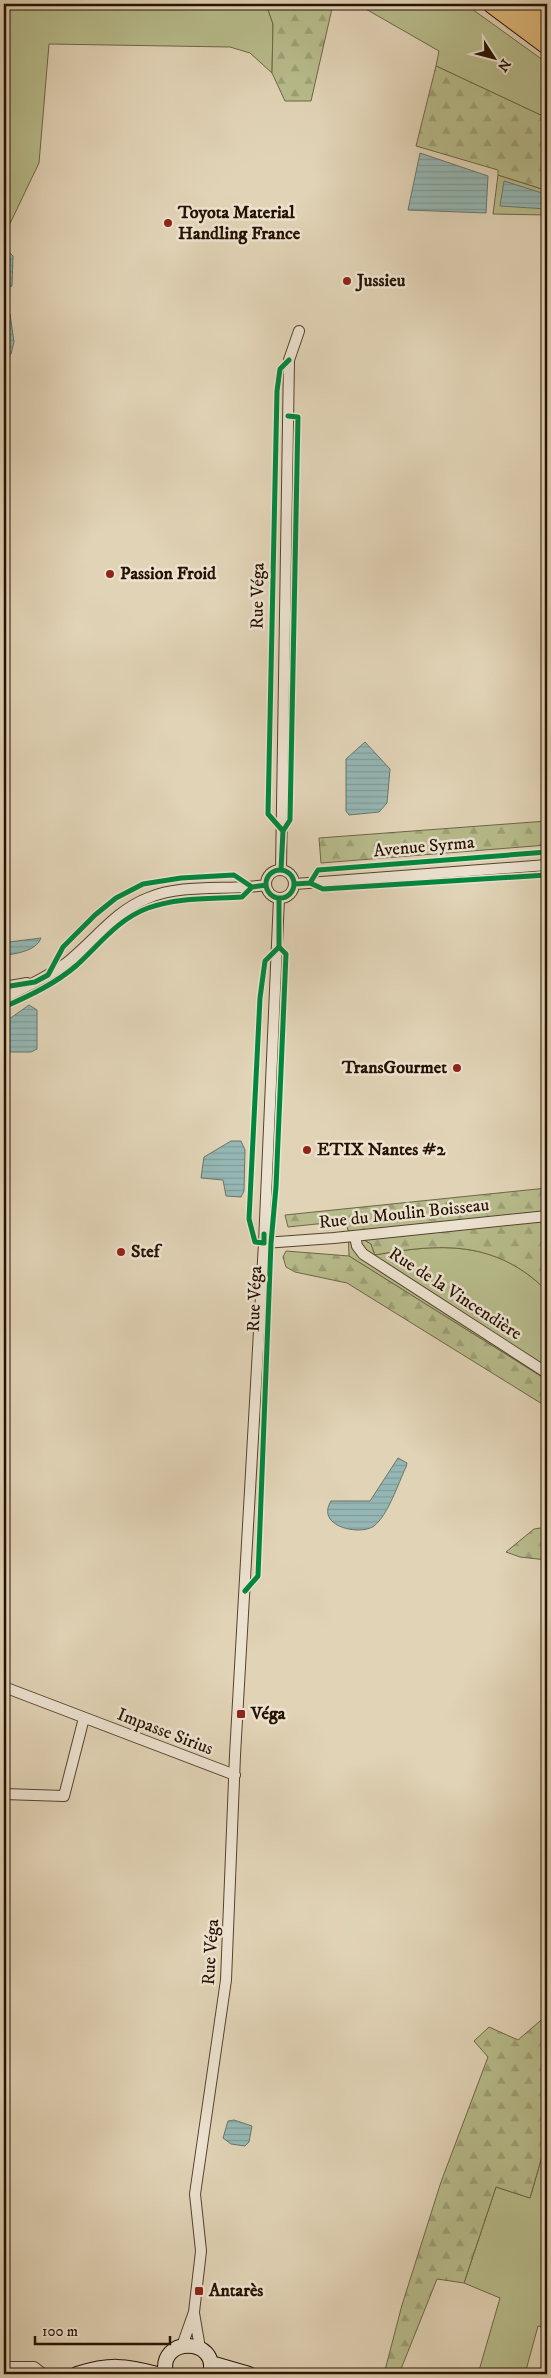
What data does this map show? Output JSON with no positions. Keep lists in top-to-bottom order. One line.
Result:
{"streets":{"street":["Rue Véga","Avenue Syrma","Rue du Moulin Boisseau","Rue de la Vincendière","Impasse Sirius"]},"crossings":[["Rue Véga","Avenue Syrma"],["Rue Véga","Rue du Moulin Boisseau"],["Rue Véga","Impasse Sirius"],["Rue du Moulin Boisseau","Rue de la Vincendière"]],"places":{"other":["Toyota Material Handling France","Jussieu","Passion Froid","TransGourmet","ETIX Nantes #2","Stef"],"transit":["Véga","Antarès"]},"scale_bar":"100 m","north":"bottom right"}
